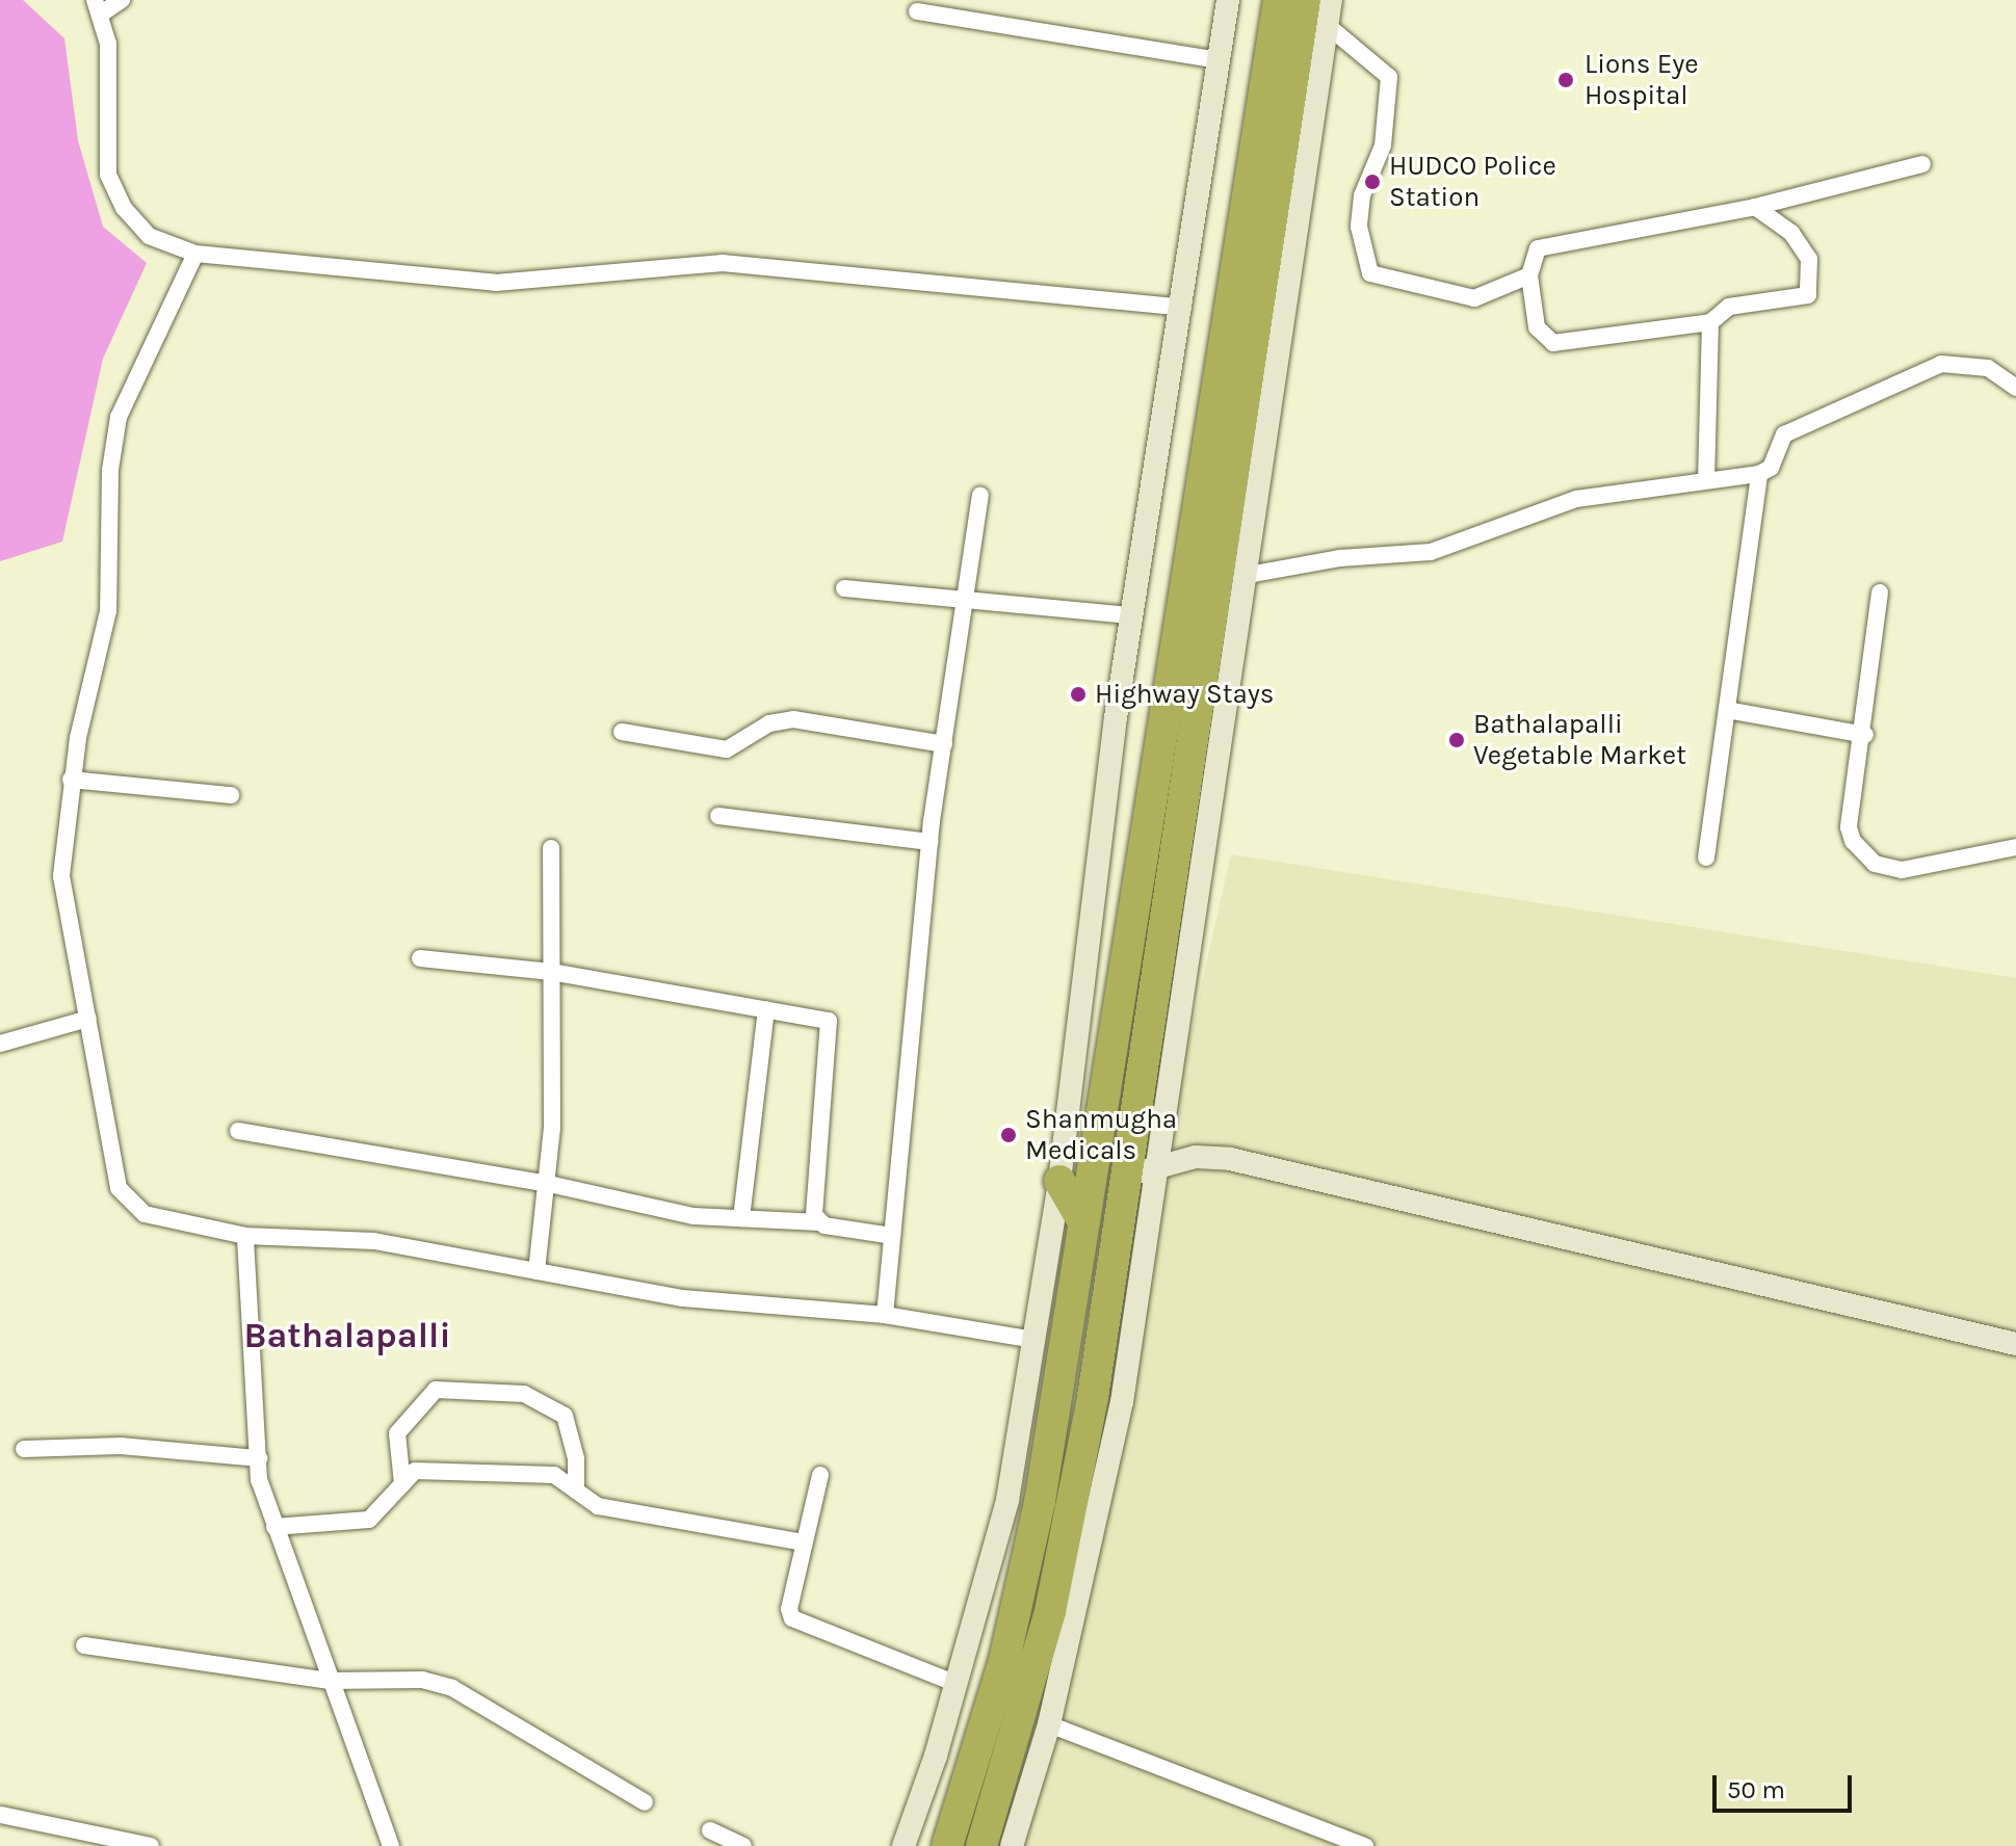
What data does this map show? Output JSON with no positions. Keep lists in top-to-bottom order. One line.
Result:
{"districts":["Bathalapalli"],"places":["Lions Eye Hospital","HUDCO Police Station","Highway Stays","Bathalapalli Vegetable Market","Shanmugha Medicals"],"scale_bar":"50 m"}
